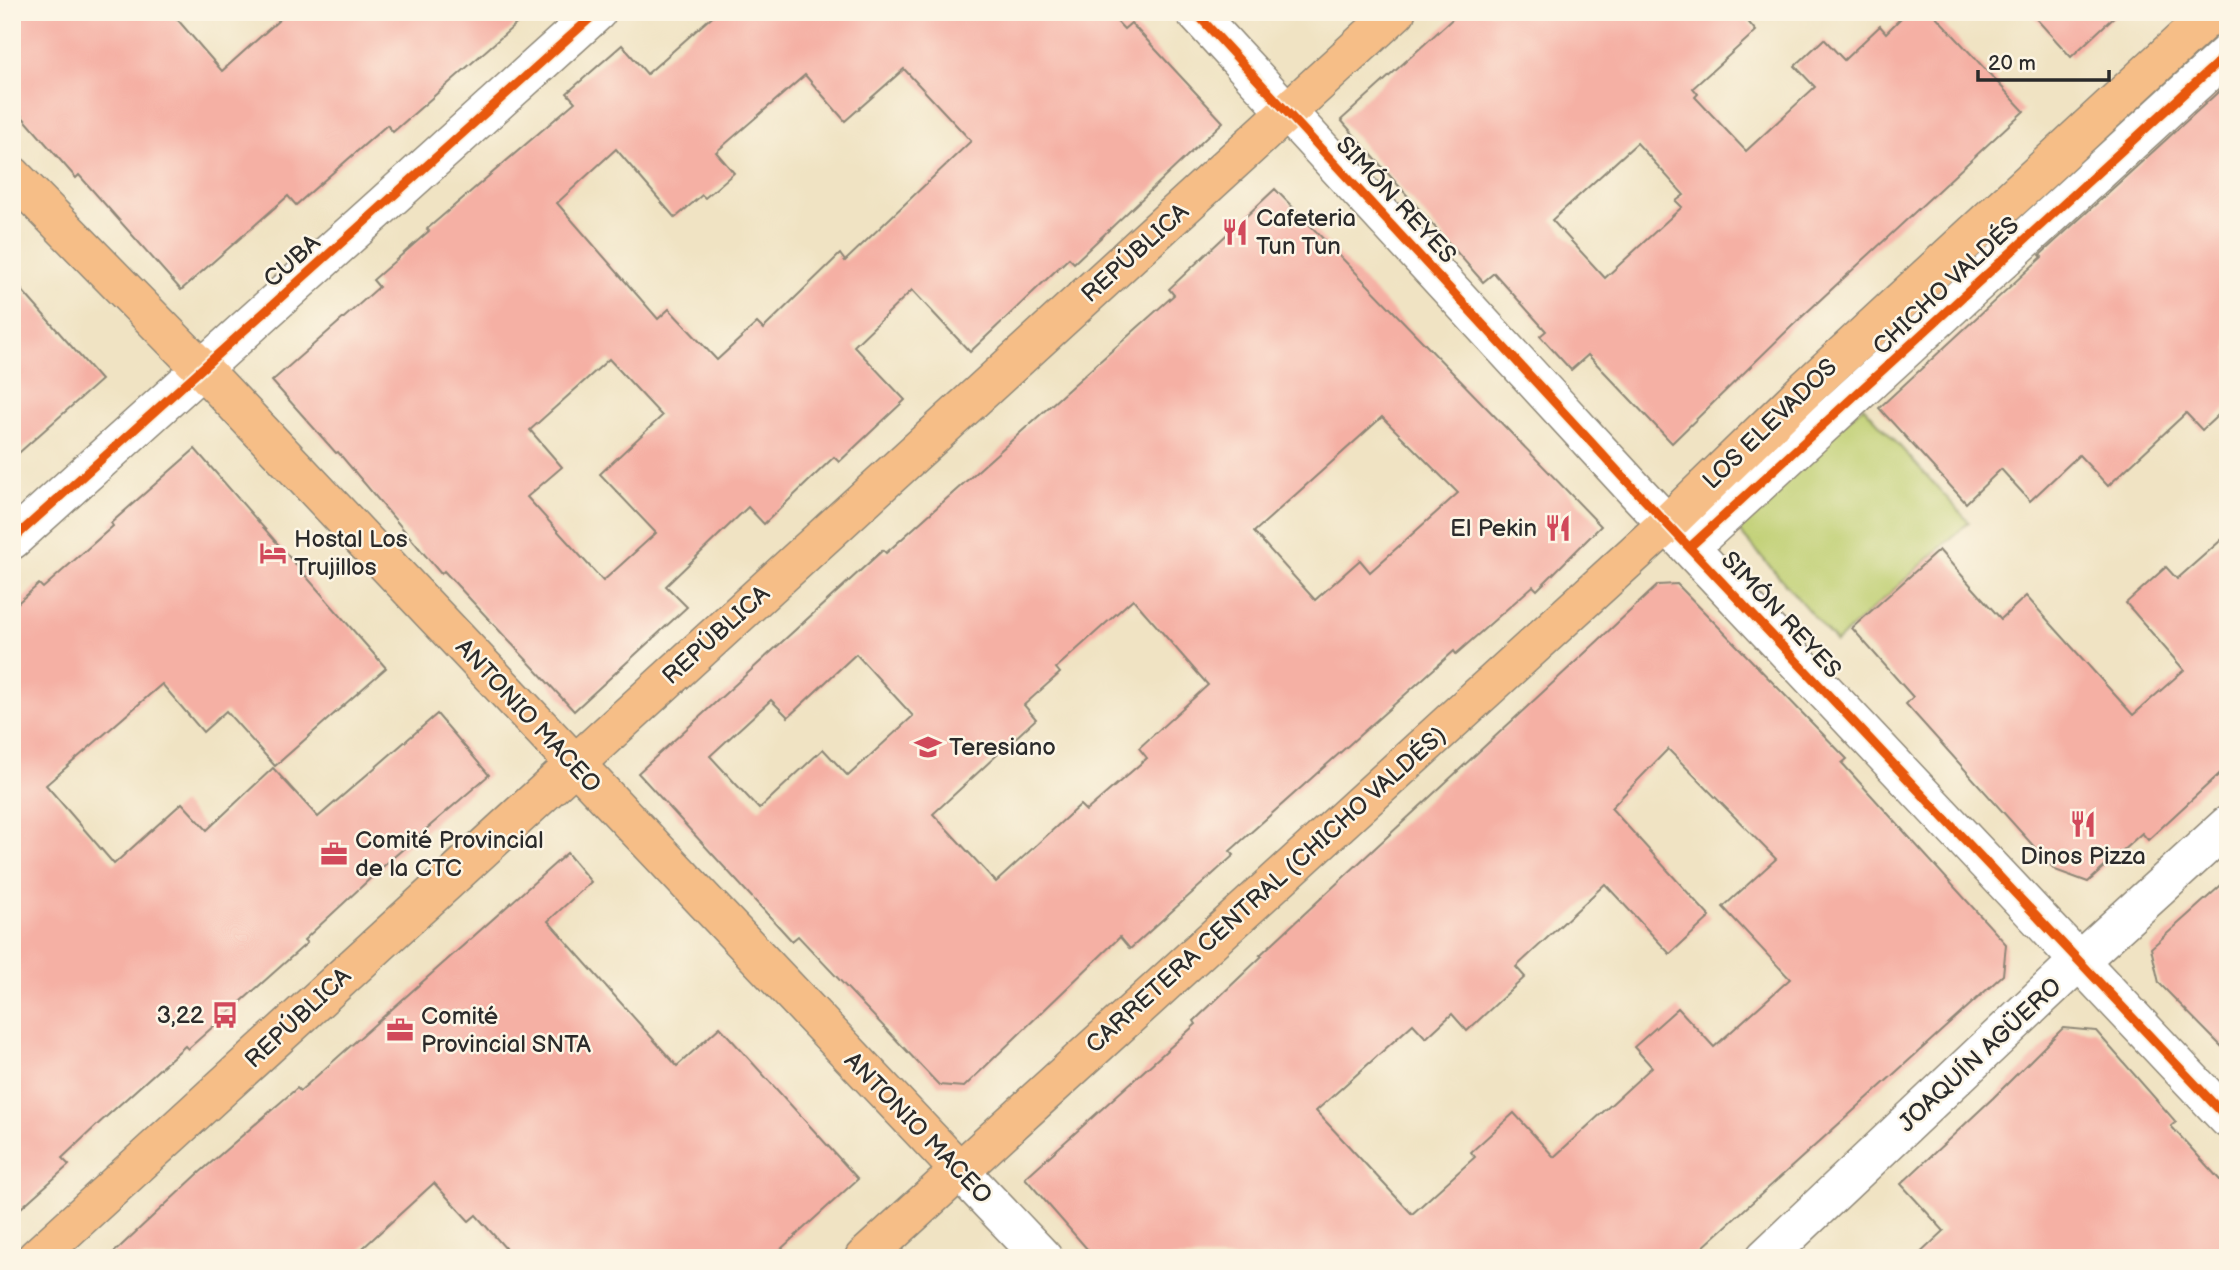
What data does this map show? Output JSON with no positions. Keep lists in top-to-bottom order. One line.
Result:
{"streets":{"main road":["REPÚBLICA","LOS ELEVADOS","ANTONIO MACEO","CARRETERA CENTRAL (CHICHO VALDÉS)"],"street":["SIMÓN REYES","CUBA","CHICHO VALDÉS","JOAQUÍN AGÜERO"]},"crossings":[["SIMÓN REYES","REPÚBLICA"],["SIMÓN REYES","CHICHO VALDÉS"],["SIMÓN REYES","LOS ELEVADOS"],["SIMÓN REYES","CARRETERA CENTRAL (CHICHO VALDÉS)"],["SIMÓN REYES","JOAQUÍN AGÜERO"],["REPÚBLICA","ANTONIO MACEO"],["CUBA","ANTONIO MACEO"],["CHICHO VALDÉS","LOS ELEVADOS"],["CHICHO VALDÉS","CARRETERA CENTRAL (CHICHO VALDÉS)"],["LOS ELEVADOS","CARRETERA CENTRAL (CHICHO VALDÉS)"],["ANTONIO MACEO","CARRETERA CENTRAL (CHICHO VALDÉS)"]],"places":{"restaurant":["Cafeteria Tun Tun","El Pekin","Dinos Pizza"],"hotel":["Hostal Los Trujillos"],"school or university":["Teresiano"],"office":["Comité Provincial de la CTC","Comité Provincial SNTA"],"bus stop":["3,22"]},"scale_bar":"20 m"}
